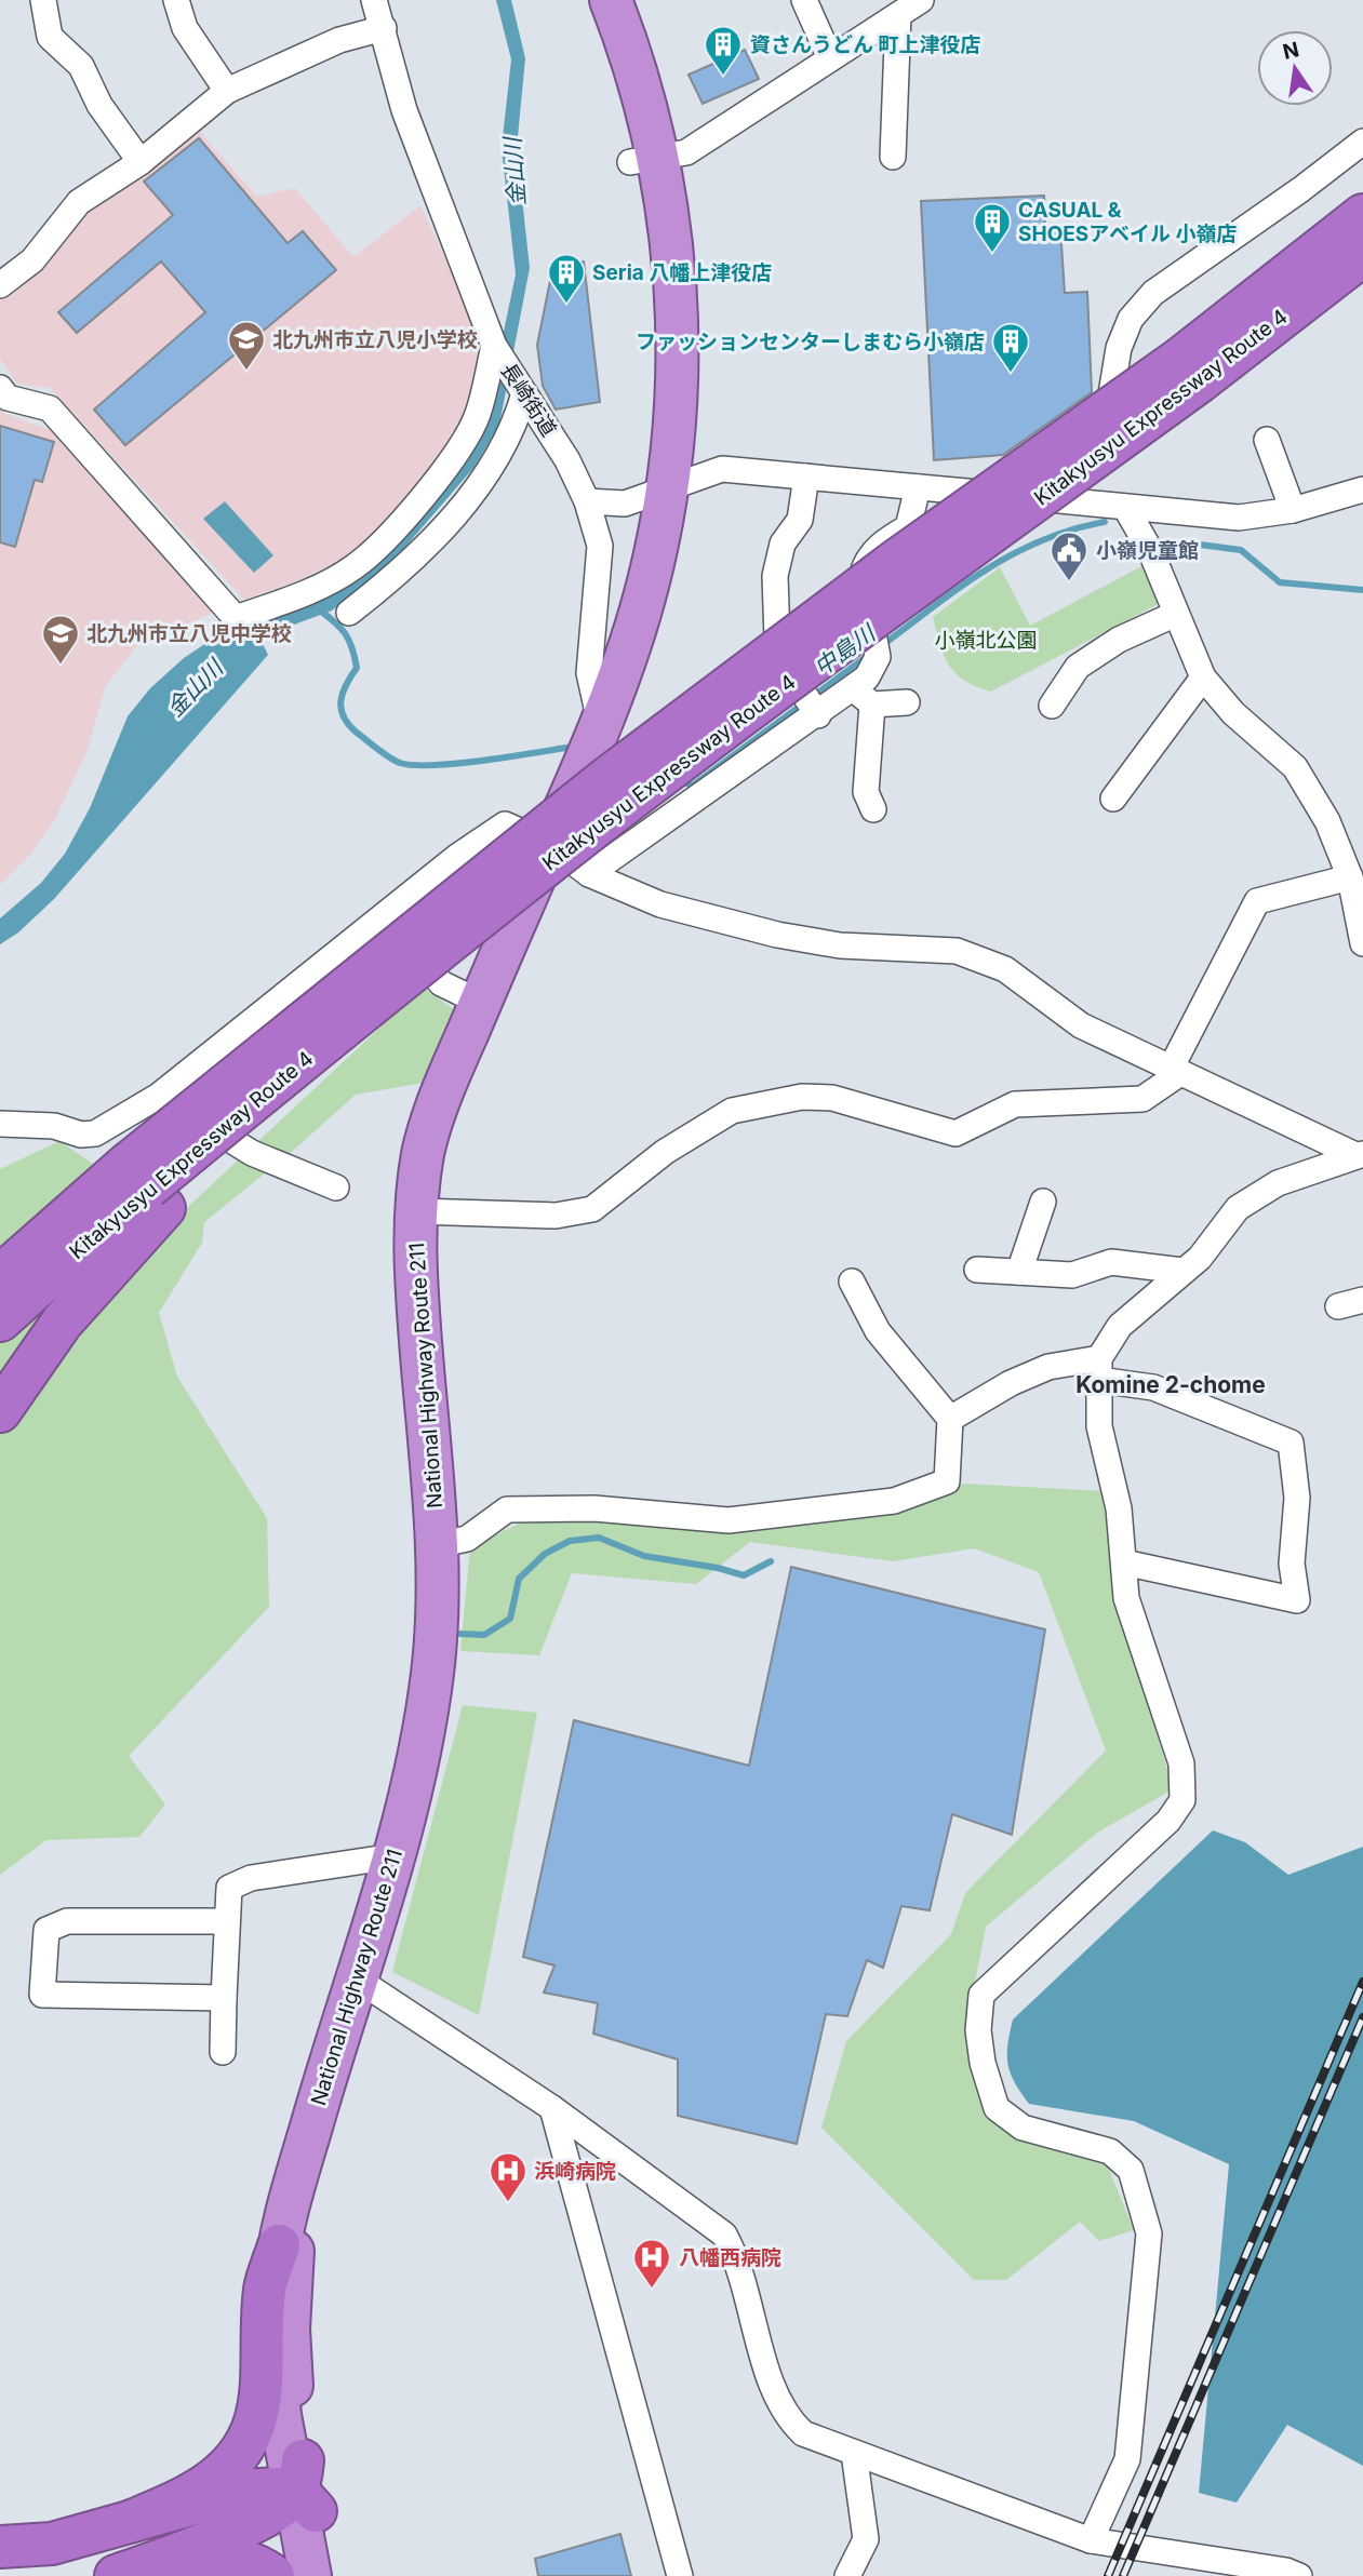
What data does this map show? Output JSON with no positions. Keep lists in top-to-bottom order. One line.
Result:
{"streets":{"highway":["Kitakyusyu Expressway Route 4","National Highway Route 211"],"street":["長崎街道"]},"crossings":[["長崎街道","National Highway Route 211"]],"districts":["Komine 2-chome"],"water":["金山川","中島川"],"parks":["小嶺北公園"],"places":{"building":["資さんうどん 町上津役店","CASUAL & SHOESアベイル 小嶺店","Seria 八幡上津役店","ファッションセンターしまむら小嶺店"],"school or university":["北九州市立八児小学校","北九州市立八児中学校"],"public building":["小嶺児童館"],"hospital":["浜崎病院","八幡西病院"]},"north":"top"}
